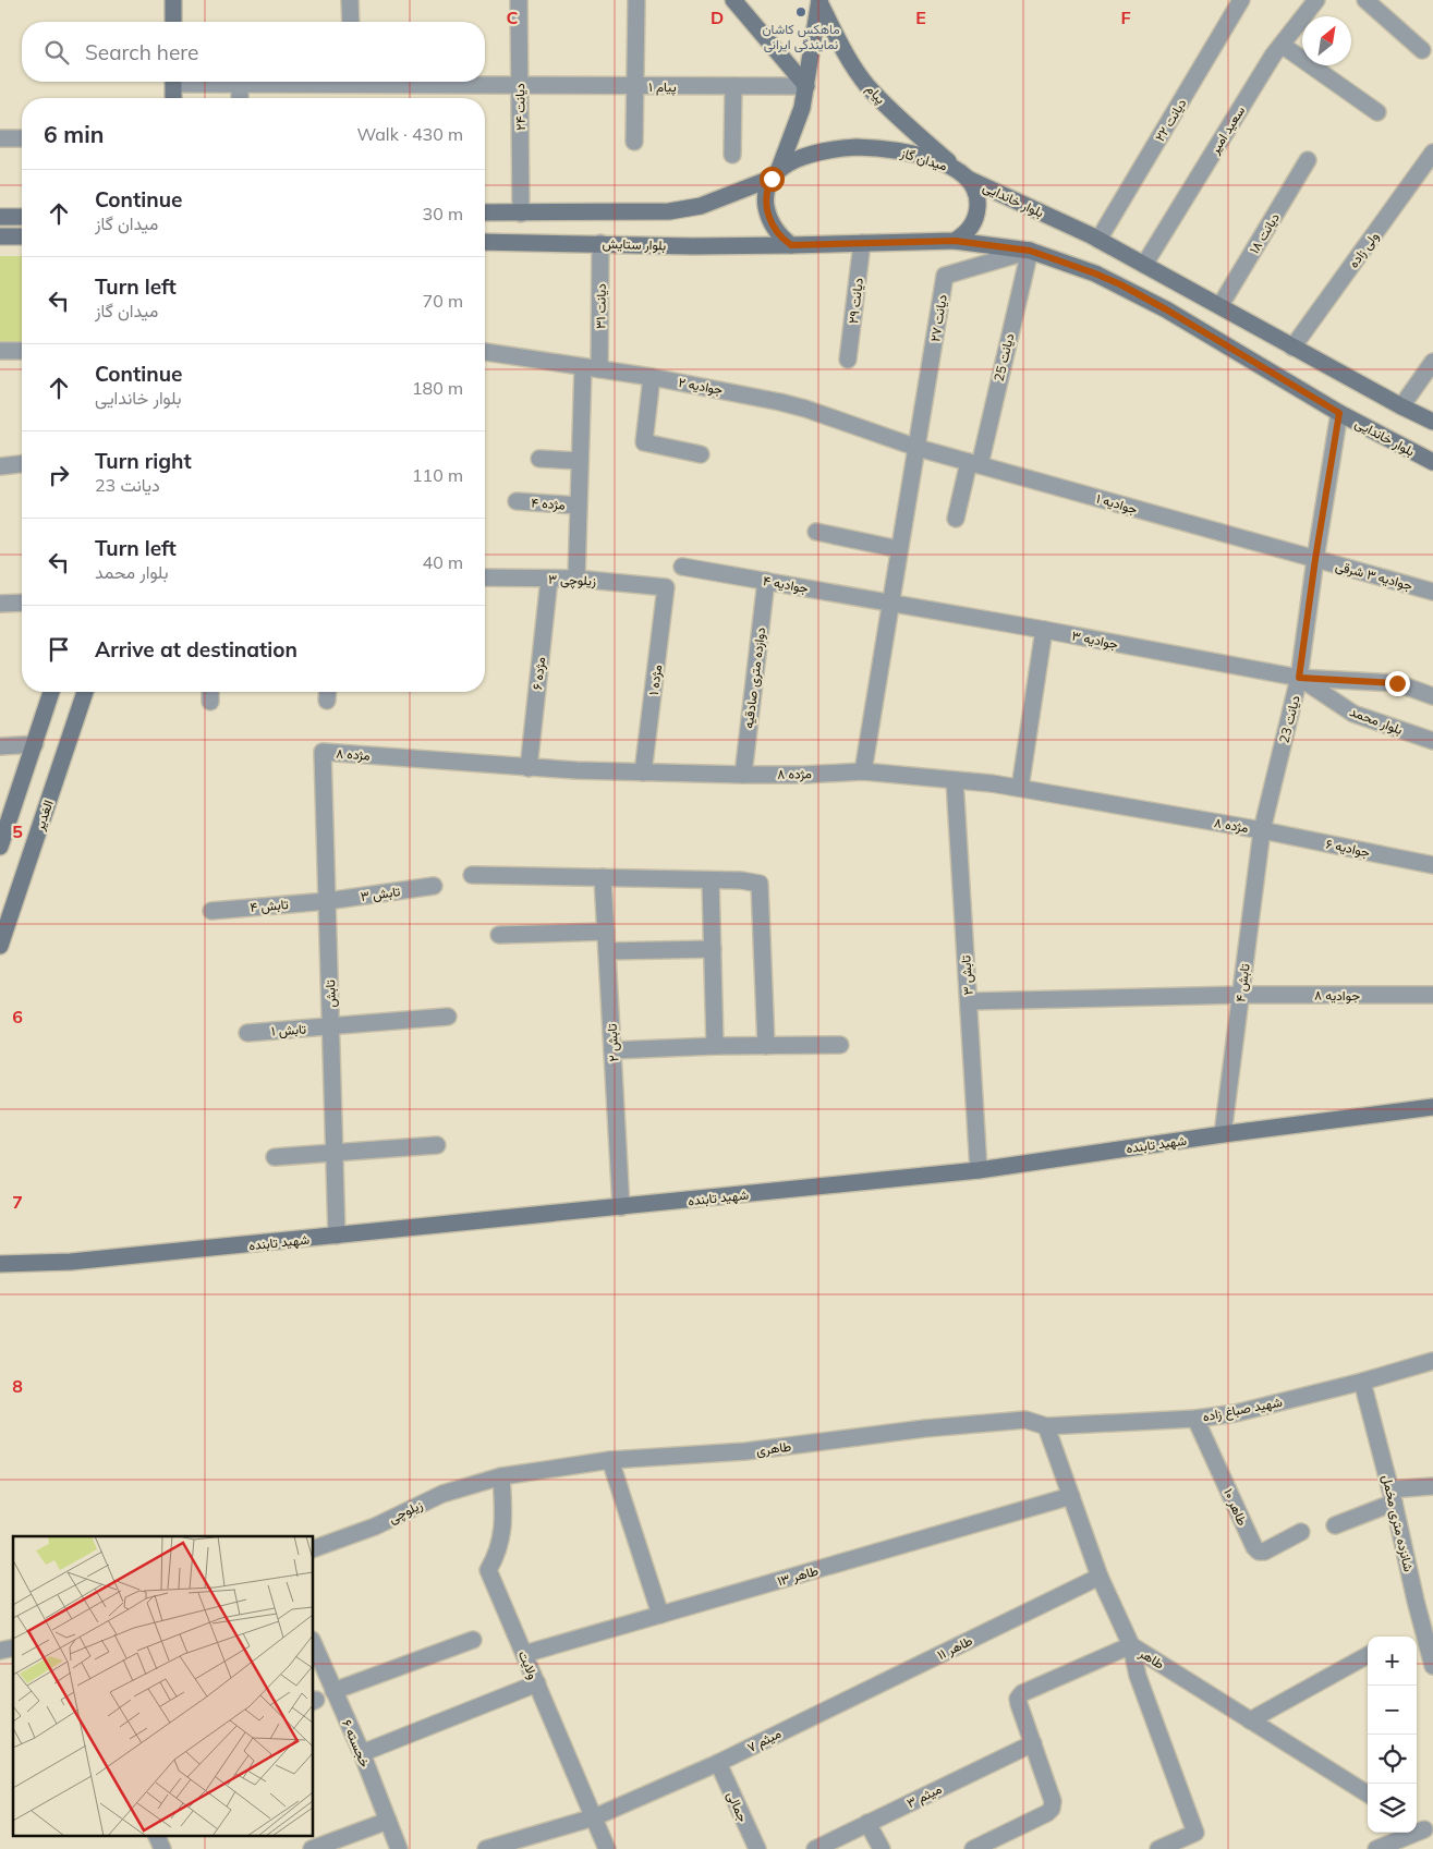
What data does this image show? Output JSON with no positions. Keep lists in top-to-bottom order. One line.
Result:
{"streets":{"main road":["پیام","میدان گاز","بلوار خاندایی","بلوار ستایش","الغدیر","شهید تابنده"],"street":["پیام ۱","دیانت ۲۴","دیانت ۲۲","سعید امیر","دیانت ۱۸","ولی زاده","دیانت ۲۹","دیانت ۳۱","دیانت ۲۷","دیانت 25","جوادیه ۲","مژده ۴","جوادیه ۱","جوادیه ۳ شرقی","زیلوچی ۳","جوادیه ۴","جوادیه ۳","مژده ۶","دوازده متری صادقیه","مژده ۱","دیانت 23","بلوار محمد","مژده ۸","جوادیه ۶","تابش ۳","تابش ۴","تابش","جوادیه ۸","تابش ۱","تابش ۲","شهید صباغ زاده","طاهری","طاهر ۱۰","زیلوچی","شانزده متری مخمل","طاهر ۱۳","طاهر ۱۱","طاهر","ولایت","میثم ۷","خجسته ۶","میثم ۳","جمالی"]},"crossings":[["پیام ۱","دیانت ۲۴"],["پیام","میدان گاز"],["پیام","بلوار خاندایی"],["دیانت ۲۲","بلوار خاندایی"],["سعید امیر","بلوار خاندایی"],["میدان گاز","بلوار خاندایی"],["بلوار خاندایی","دیانت ۱۸"],["بلوار خاندایی","ولی زاده"],["بلوار خاندایی","دیانت ۲۷"],["بلوار خاندایی","دیانت 25"],["بلوار خاندایی","دیانت 23"],["بلوار ستایش","دیانت ۳۱"],["دیانت ۳۱","جوادیه ۲"],["دیانت ۲۷","دیانت 25"],["دیانت ۲۷","جوادیه ۲"],["دیانت ۲۷","جوادیه ۱"],["دیانت 25","جوادیه ۱"],["جوادیه ۲","جوادیه ۱"],["جوادیه ۱","جوادیه ۳ شرقی"],["جوادیه ۱","دیانت 23"],["جوادیه ۳ شرقی","دیانت 23"],["زیلوچی ۳","مژده ۶"],["زیلوچی ۳","مژده ۱"],["جوادیه ۴","جوادیه ۳"],["جوادیه ۴","دوازده متری صادقیه"],["جوادیه ۳","دیانت 23"],["جوادیه ۳","بلوار محمد"],["مژده ۶","مژده ۸"],["دوازده متری صادقیه","مژده ۸"],["مژده ۱","مژده ۸"],["دیانت 23","بلوار محمد"],["دیانت 23","مژده ۸"],["دیانت 23","جوادیه ۶"],["دیانت 23","تابش ۴"],["مژده ۸","جوادیه ۶"],["مژده ۸","تابش ۳"],["مژده ۸","تابش ۴"],["مژده ۸","تابش"],["جوادیه ۶","تابش ۴"],["تابش ۳","تابش ۴"],["تابش ۳","تابش"],["تابش ۳","جوادیه ۸"],["تابش ۳","شهید تابنده"],["تابش ۴","تابش"],["تابش ۴","جوادیه ۸"],["تابش ۴","شهید تابنده"],["تابش","تابش ۱"],["تابش","شهید تابنده"],["تابش ۲","شهید تابنده"],["شهید صباغ زاده","طاهری"],["شهید صباغ زاده","طاهر ۱۰"],["شهید صباغ زاده","شانزده متری مخمل"],["شهید صباغ زاده","طاهر"],["طاهری","زیلوچی"],["طاهری","طاهر"],["طاهری","ولایت"],["زیلوچی","ولایت"],["طاهر ۱۳","طاهر"],["طاهر ۱۳","ولایت"],["طاهر ۱۱","طاهر"],["طاهر ۱۱","میثم ۷"],["میثم ۷","جمالی"]],"places":["ماهکس کاشان نمایندگی ایرانی"],"north":"top right","page":{"search":"Search here","heading":["6 min","Walk · 430 m"],"list":[["Continue","میدان گاز","30 m"],["Turn left","میدان گاز","70 m"],["Continue","بلوار خاندایی","180 m"],["Turn right","دیانت 23","110 m"],["Turn left","بلوار محمد","40 m"],"Arrive at destination"],"map_buttons":["+","−"]},"grid":{"columns":["C","D","E","F"],"rows":["5","6","7","8"]}}
